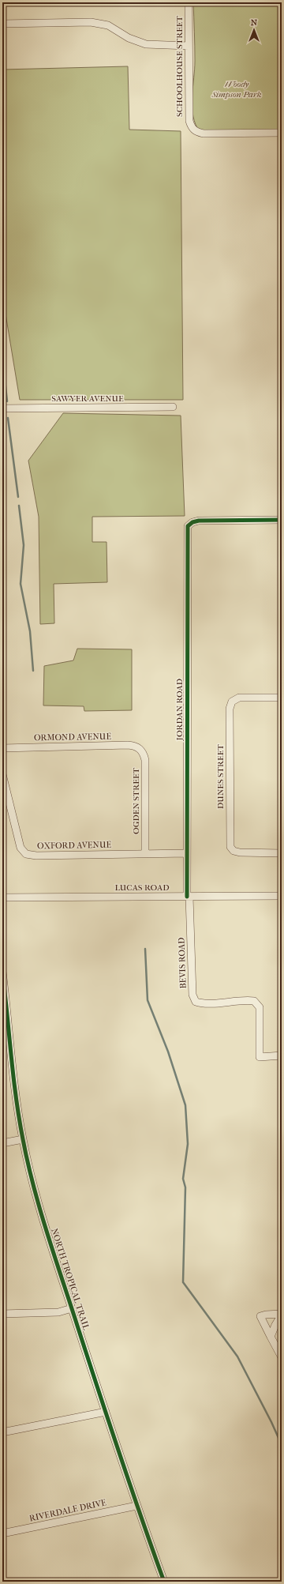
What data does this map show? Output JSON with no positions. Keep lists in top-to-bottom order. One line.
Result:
{"streets":{"street":["SCHOOLHOUSE STREET","SAWYER AVENUE","JORDAN ROAD","ORMOND AVENUE","DUNES STREET","OGDEN STREET","OXFORD AVENUE","LUCAS ROAD","BEVIS ROAD","NORTH TROPICAL TRAIL","RIVERDALE DRIVE"]},"crossings":[["JORDAN ROAD","OXFORD AVENUE"],["JORDAN ROAD","LUCAS ROAD"],["JORDAN ROAD","BEVIS ROAD"],["ORMOND AVENUE","OGDEN STREET"],["OGDEN STREET","OXFORD AVENUE"],["LUCAS ROAD","BEVIS ROAD"],["NORTH TROPICAL TRAIL","RIVERDALE DRIVE"]],"parks":["Woody Simpson Park"],"north":"top"}
